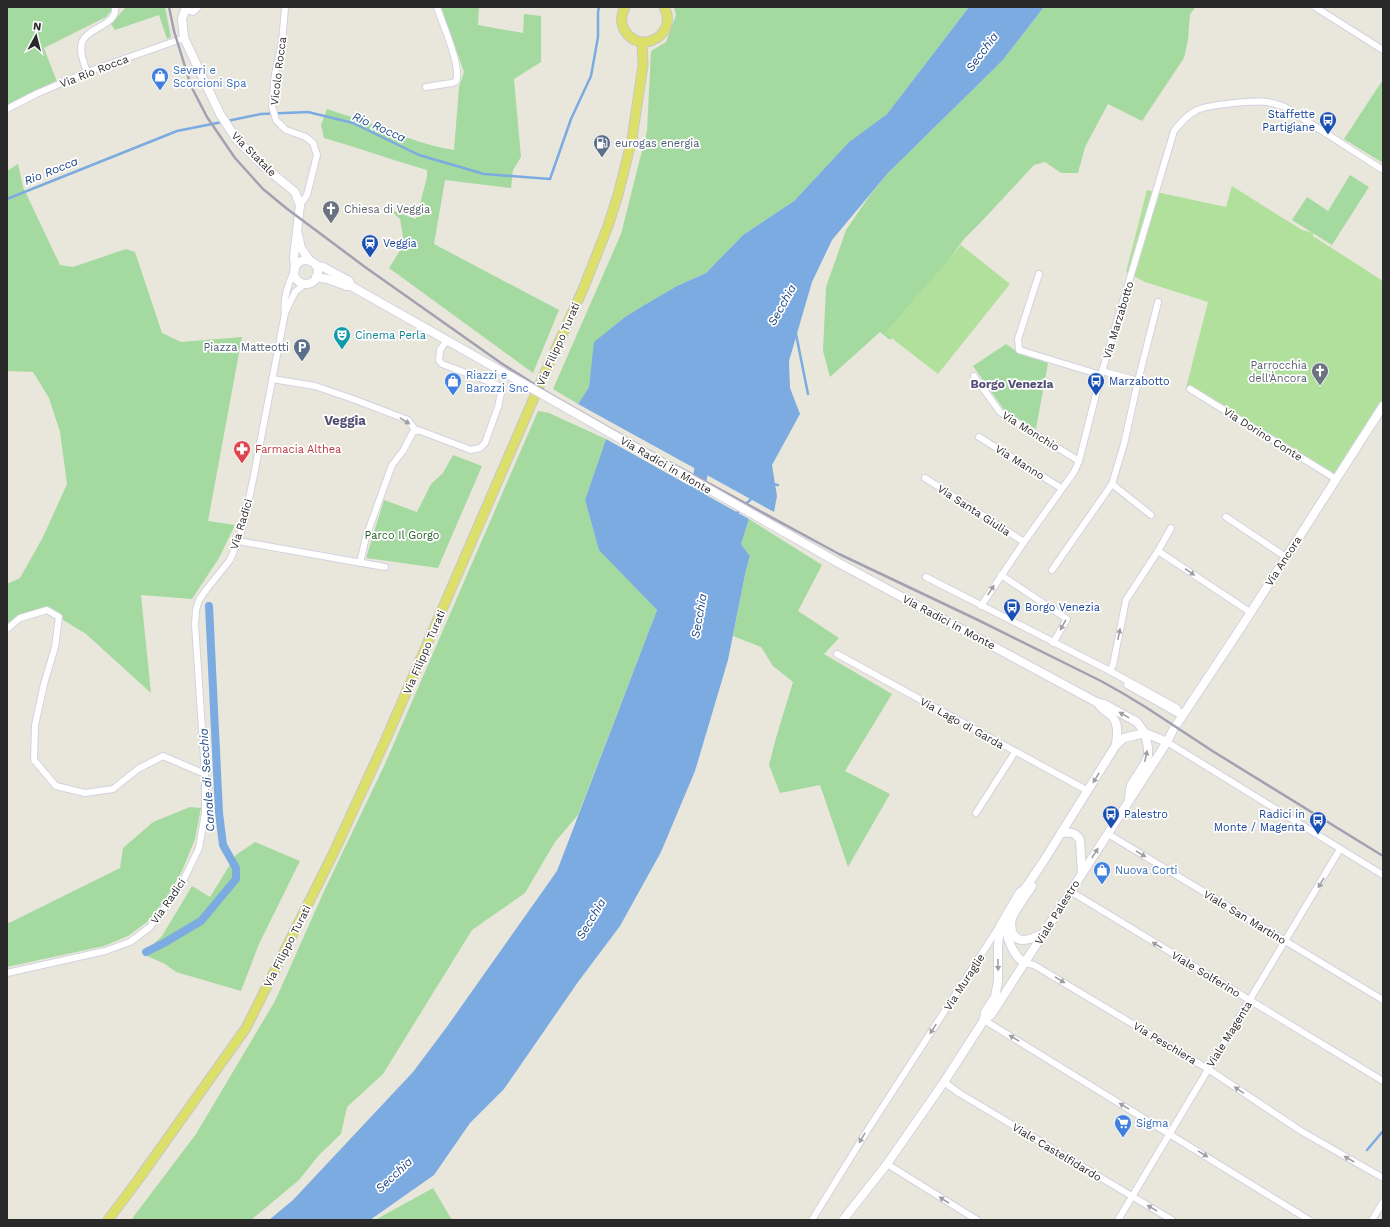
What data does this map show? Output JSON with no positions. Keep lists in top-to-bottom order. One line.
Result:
{"streets":{"main road":["Via Statale","Via Filippo Turati","Via Radici in Monte","Via Ancora","Viale Palestro","Via Muraglie"],"street":["Via Rio Rocca","Vicolo Rocca","Via Marzabotto","Via Monchio","Via Dorino Conte","Via Manno","Via Santa Giulia","Via Radici","Via Lago di Garda","Viale San Martino","Viale Solferino","Viale Magenta","Via Peschiera","Viale Castelfidardo"]},"crossings":[["Via Rio Rocca","Via Statale"],["Vicolo Rocca","Via Statale"],["Via Marzabotto","Via Monchio"],["Via Marzabotto","Via Manno"],["Via Marzabotto","Via Santa Giulia"],["Via Dorino Conte","Via Ancora"],["Via Radici in Monte","Viale Palestro"],["Via Radici in Monte","Viale Magenta"],["Via Ancora","Viale Palestro"],["Via Lago di Garda","Via Muraglie"],["Viale Palestro","Viale San Martino"],["Viale Palestro","Viale Solferino"],["Viale Palestro","Via Muraglie"],["Viale Palestro","Via Peschiera"],["Viale Palestro","Viale Castelfidardo"],["Viale San Martino","Viale Magenta"],["Viale Solferino","Viale Magenta"],["Viale Magenta","Via Peschiera"],["Viale Magenta","Viale Castelfidardo"]],"one_way":["Viale San Martino","Viale Solferino","Via Muraglie"],"districts":["Borgo Venezia","Veggia"],"water":["Secchia","Rio Rocca","Canale di Secchia"],"parks":["Parco Il Gorgo"],"places":{"shop":["Severi e Scorcioni Spa","Riazzi e Barozzi Snc","Nuova Corti"],"bus stop":["Staffette Partigiane","Marzabotto","Borgo Venezia","Palestro","Radici in Monte / Magenta"],"fuel station":["eurogas energia"],"church":["Chiesa di Veggia","Parrocchia dell'Àncora"],"station":["Veggia"],"theatre":["Cinema Perla"],"parking":["Piazza Matteotti"],"pharmacy":["Farmacia Althea"],"supermarket":["Sigma"]},"north":"top"}
